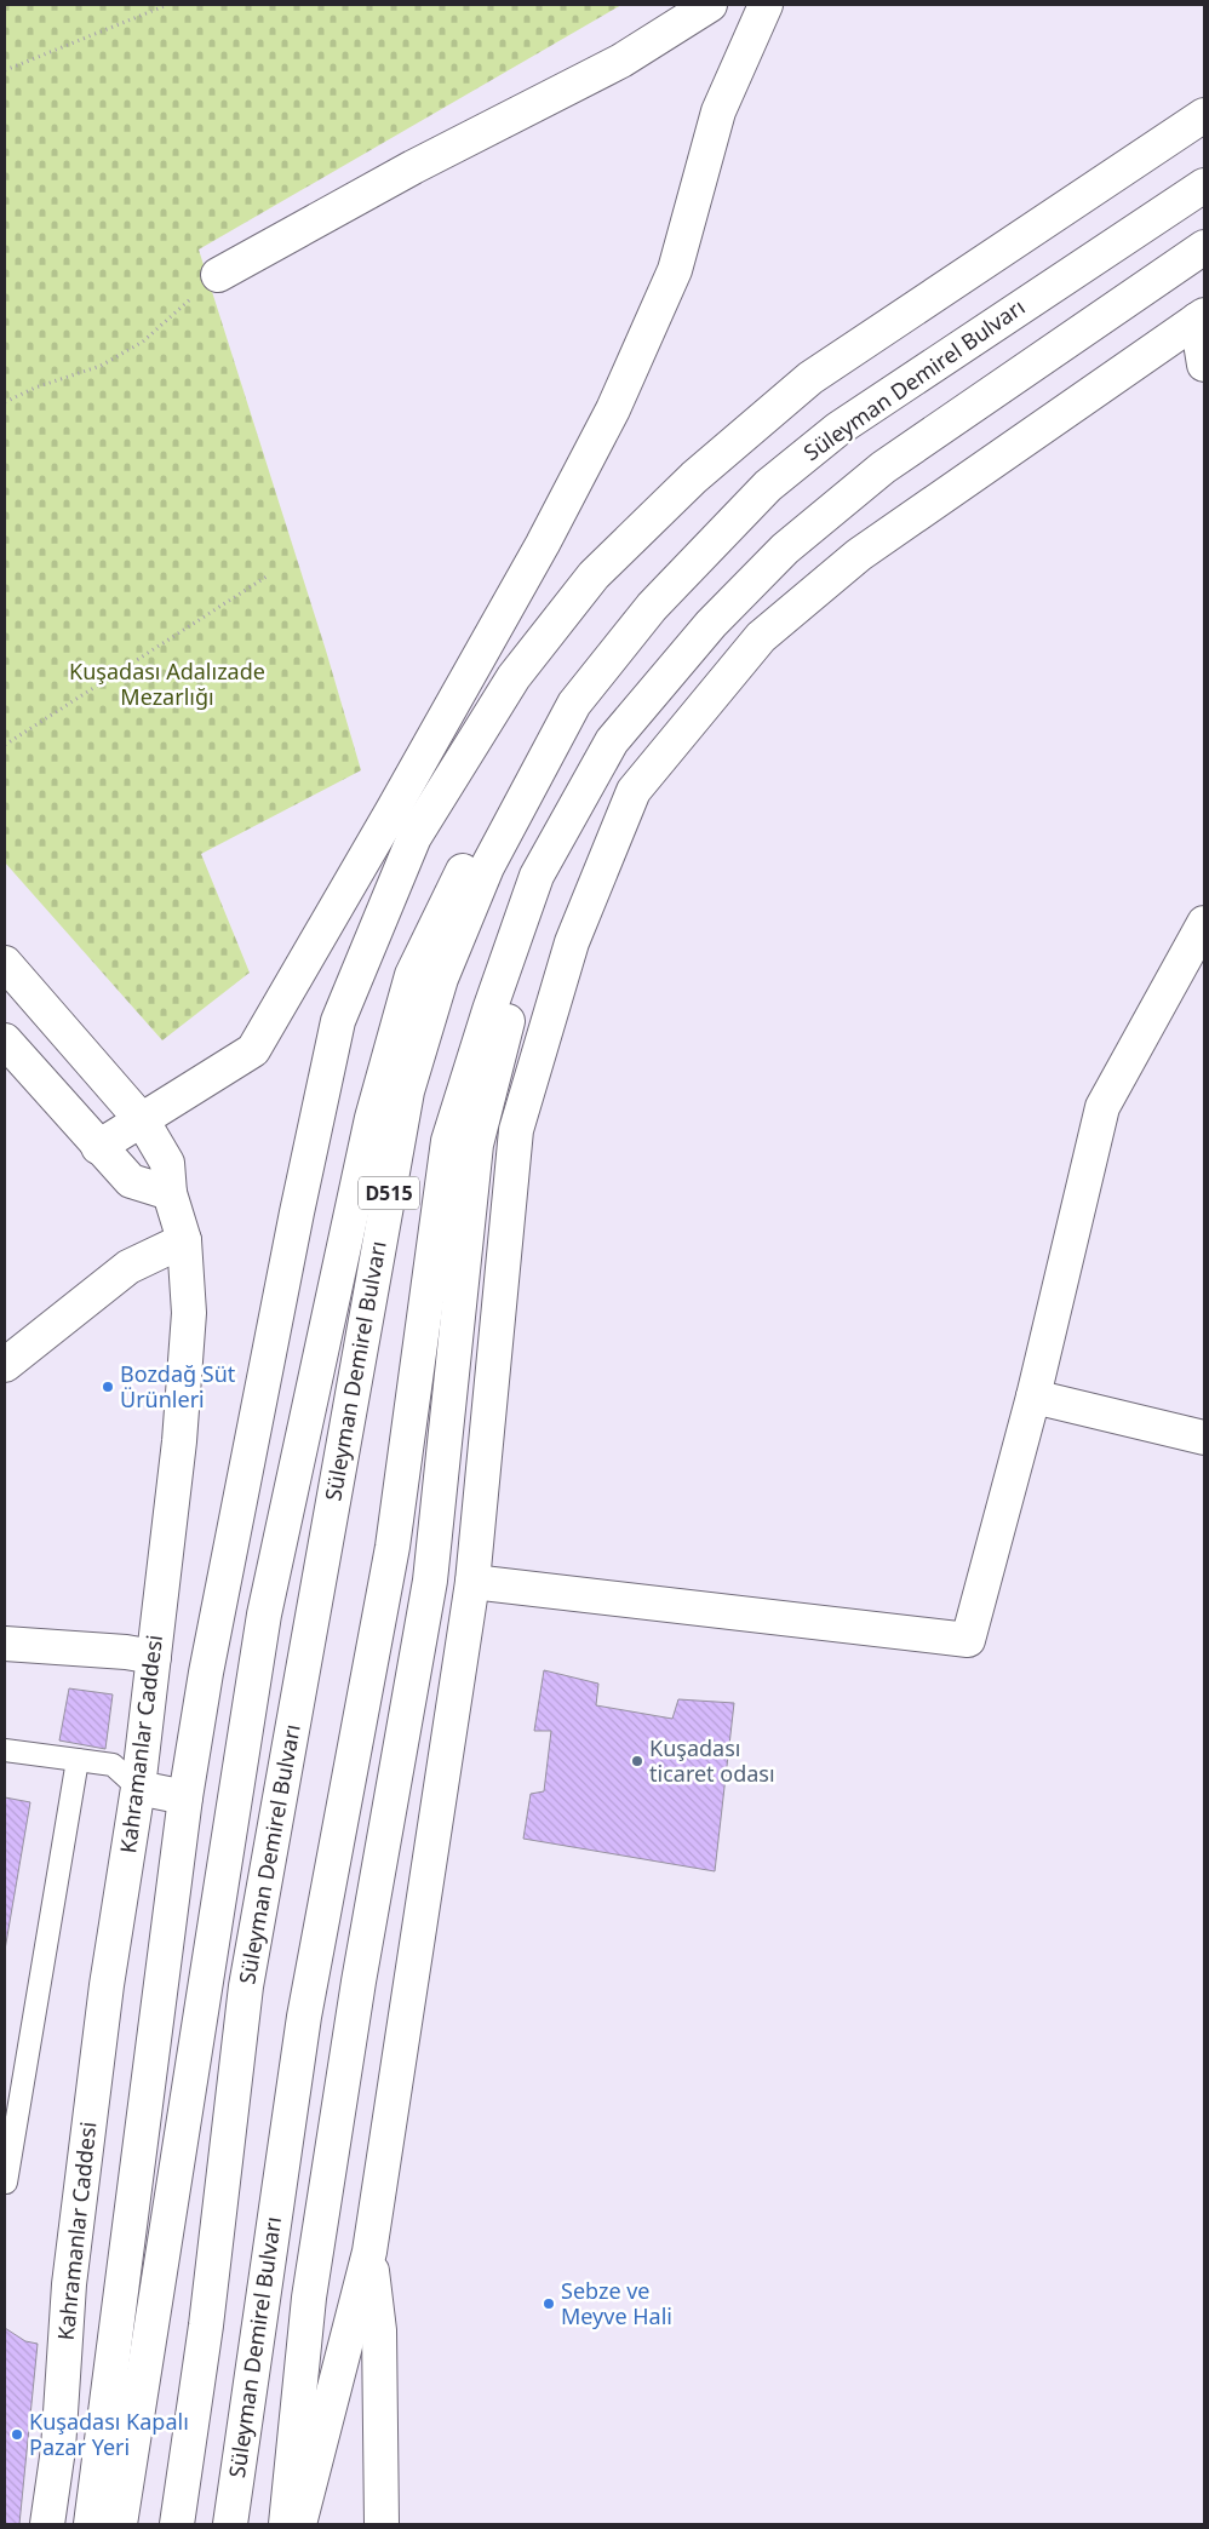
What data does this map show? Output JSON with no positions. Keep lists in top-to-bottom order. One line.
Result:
{"streets":{"main road":["Süleyman Demirel Bulvarı","D515","Kahramanlar Caddesi"]},"parks":["Kuşadası Adalızade Mezarlığı"],"places":["Bozdağ Süt Ürünleri","Kuşadası ticaret odası","Sebze ve Meyve Hali","Kuşadası Kapalı Pazar Yeri"]}
